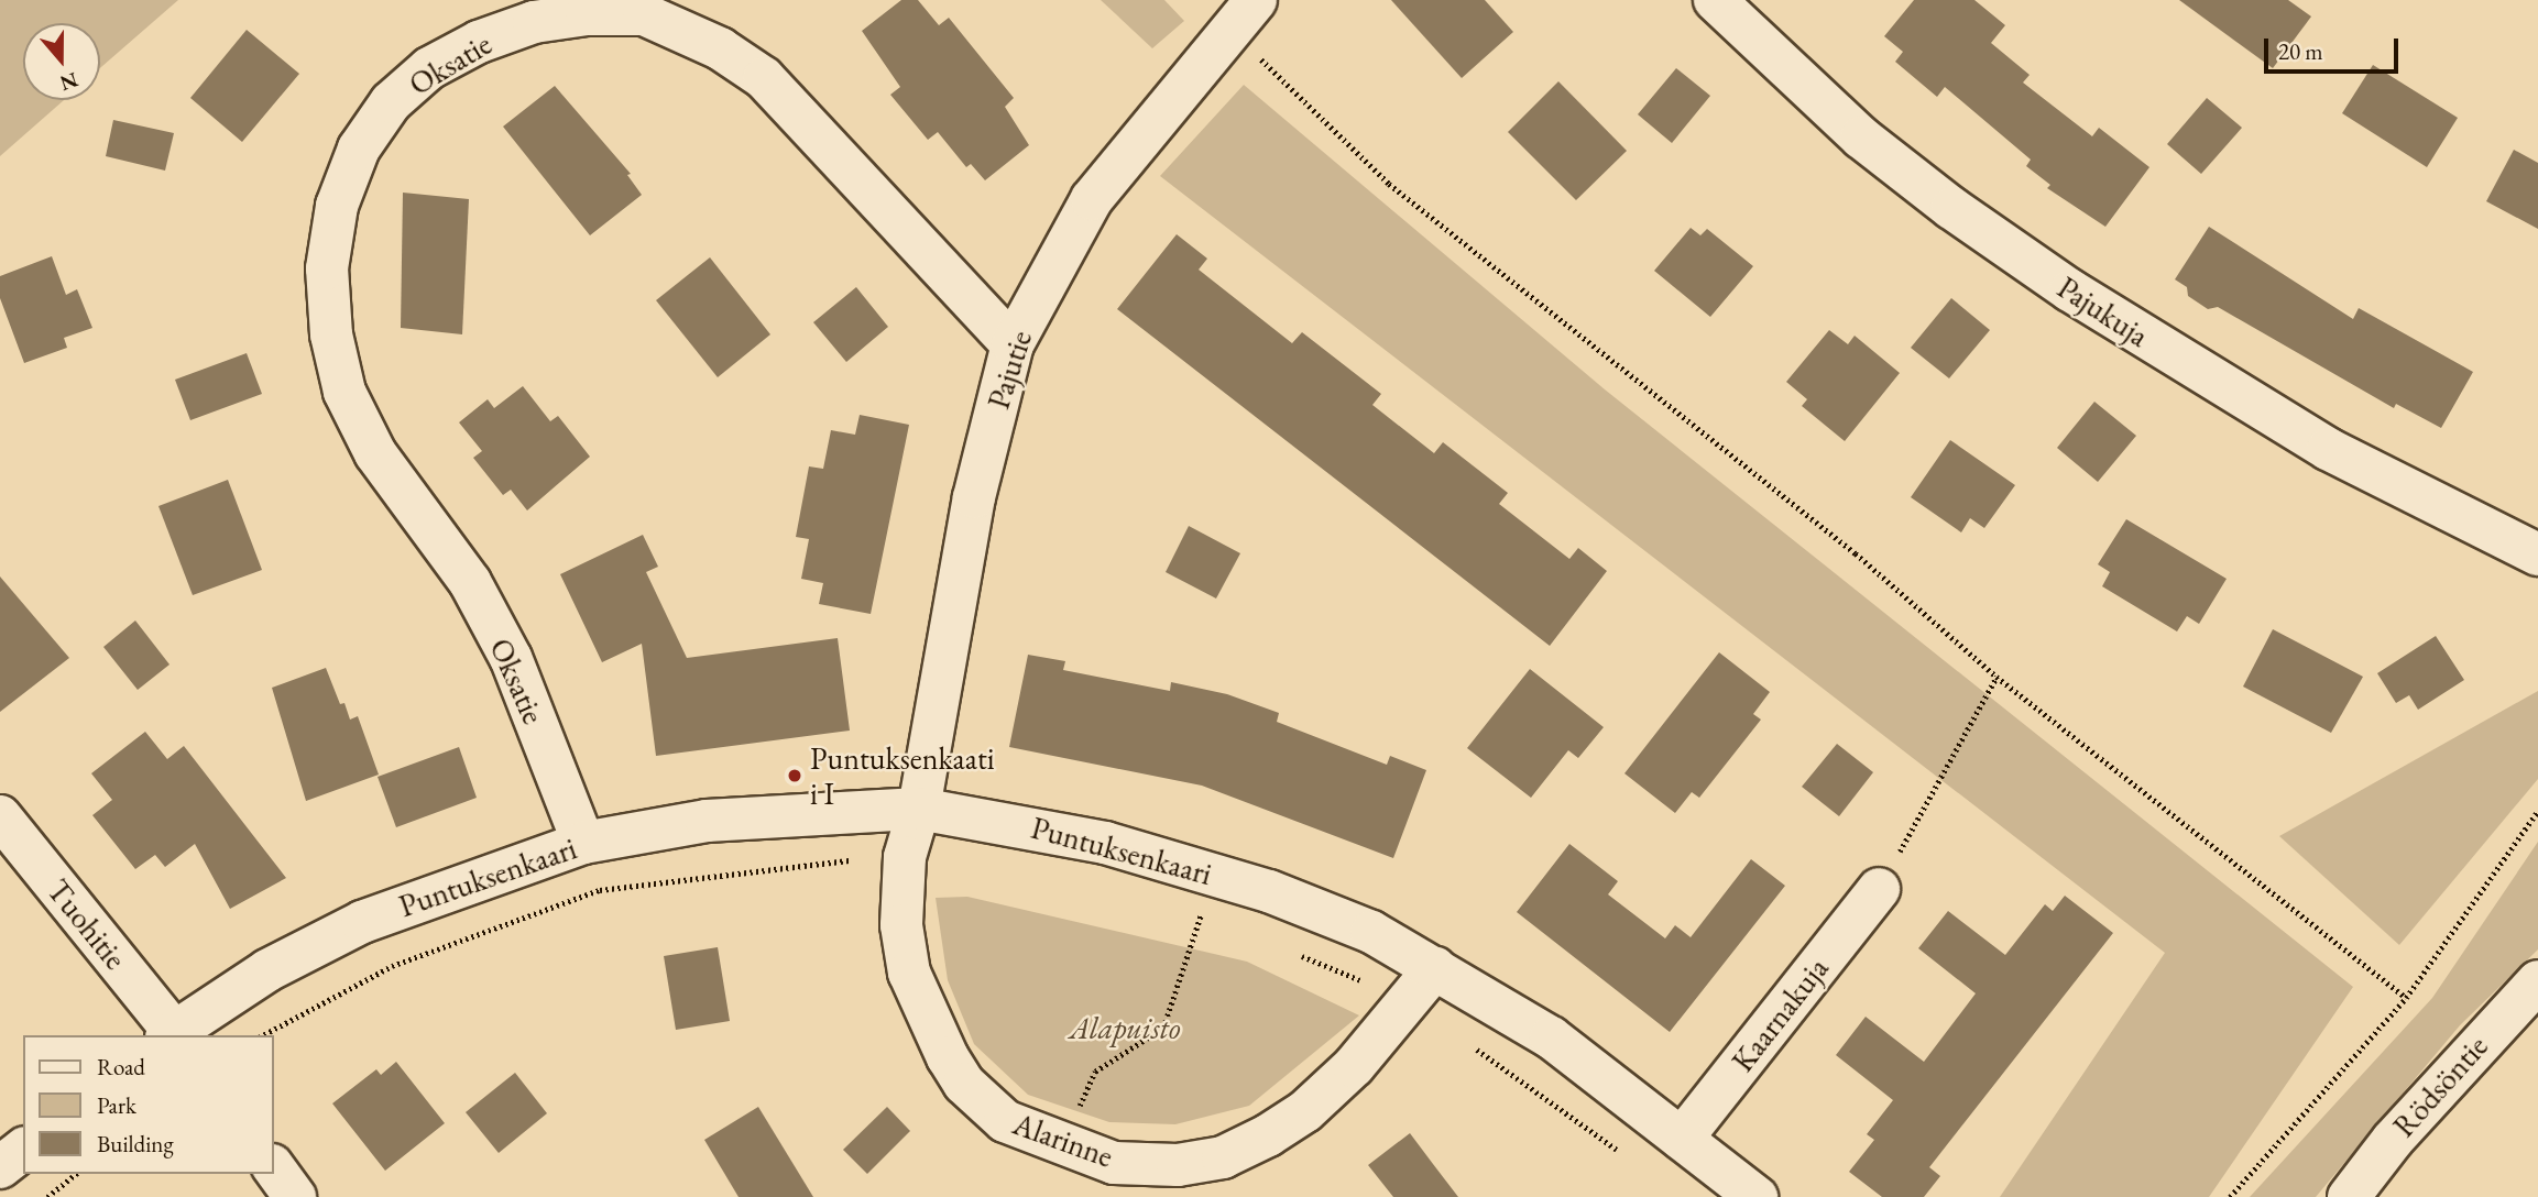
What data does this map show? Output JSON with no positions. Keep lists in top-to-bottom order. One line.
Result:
{"streets":{"street":["Oksatie","Pajukuja","Pajutie","Puntuksenkaari","Tuohitie","Kaarnakuja","Rödsöntie","Alarinne"]},"crossings":[["Oksatie","Pajutie"],["Oksatie","Puntuksenkaari"],["Pajutie","Puntuksenkaari"],["Pajutie","Alarinne"],["Puntuksenkaari","Tuohitie"],["Puntuksenkaari","Kaarnakuja"],["Puntuksenkaari","Alarinne"]],"parks":["Alapuisto"],"places":["Puntuksenkaati i I"],"legend":["Road","Park","Building"],"scale_bar":"20 m","north":"bottom"}
